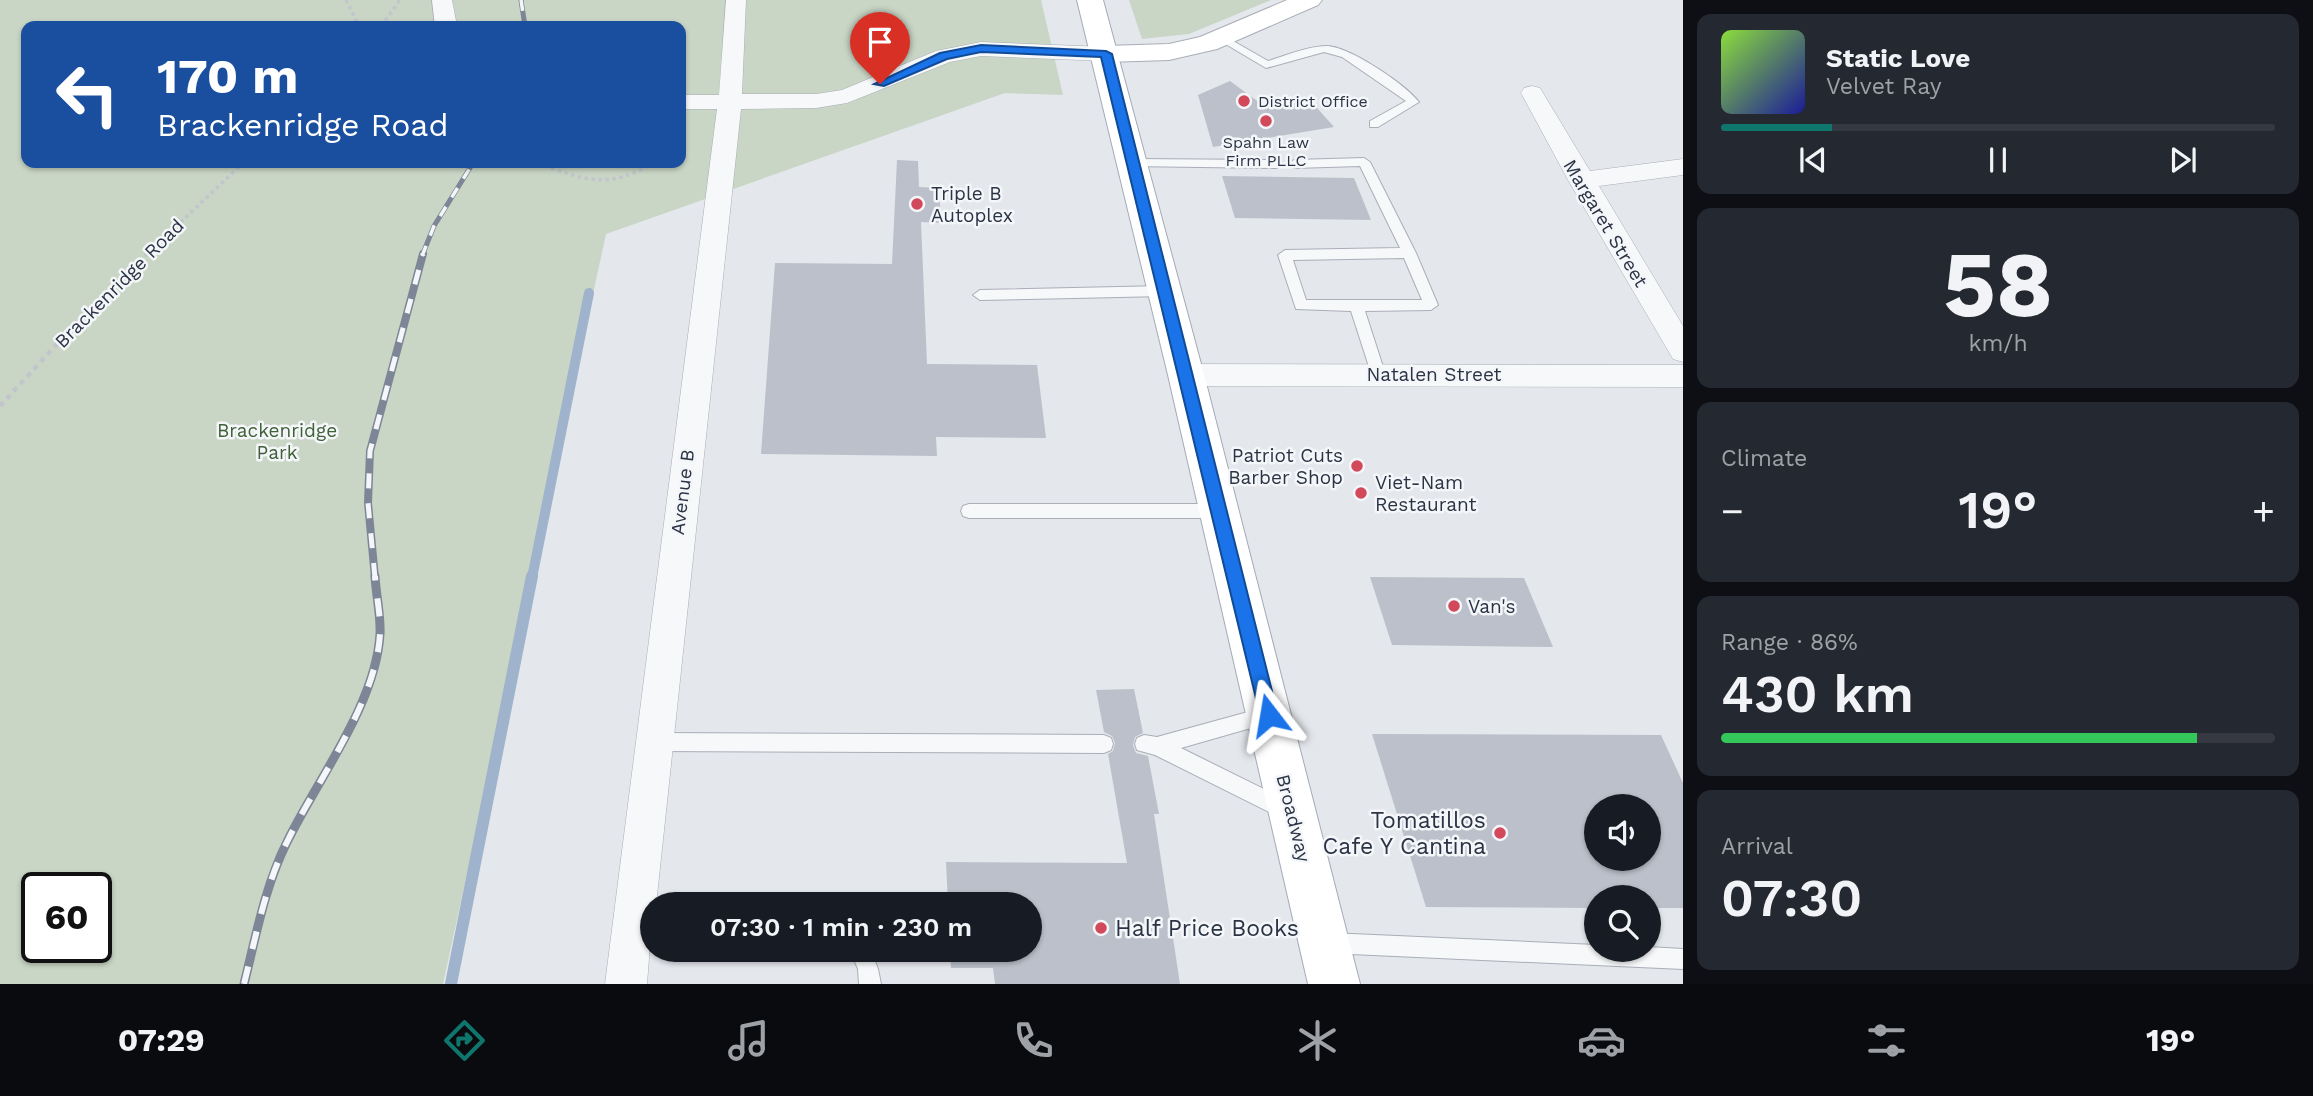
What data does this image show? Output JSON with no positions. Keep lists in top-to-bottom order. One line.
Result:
{"streets":{"main road":["Broadway"],"street":["Margaret Street","Natalen Street","Avenue B"],"path":["Brackenridge Road"]},"crossings":[["Natalen Street","Broadway"]],"parks":["Brackenridge Park"],"places":["District Office","Spahn Law Firm PLLC","Triple B Autoplex","Patriot Cuts Barber Shop","Viet-Nam Restaurant","Van's","Tomatillos Cafe Y Cantina","Half Price Books"],"page":{"turn":["170 m","Brackenridge Road"],"song":["Static Love","Velvet Ray"],"tile":[["58","km/h"],"Climate",["Range · 86%","430 km"],["Arrival","07:30"]],"heat":["−","19°","+"],"limit":"60","trip":"07:30 · 1 min · 230 m","tabs":["07:29","19°"]}}
